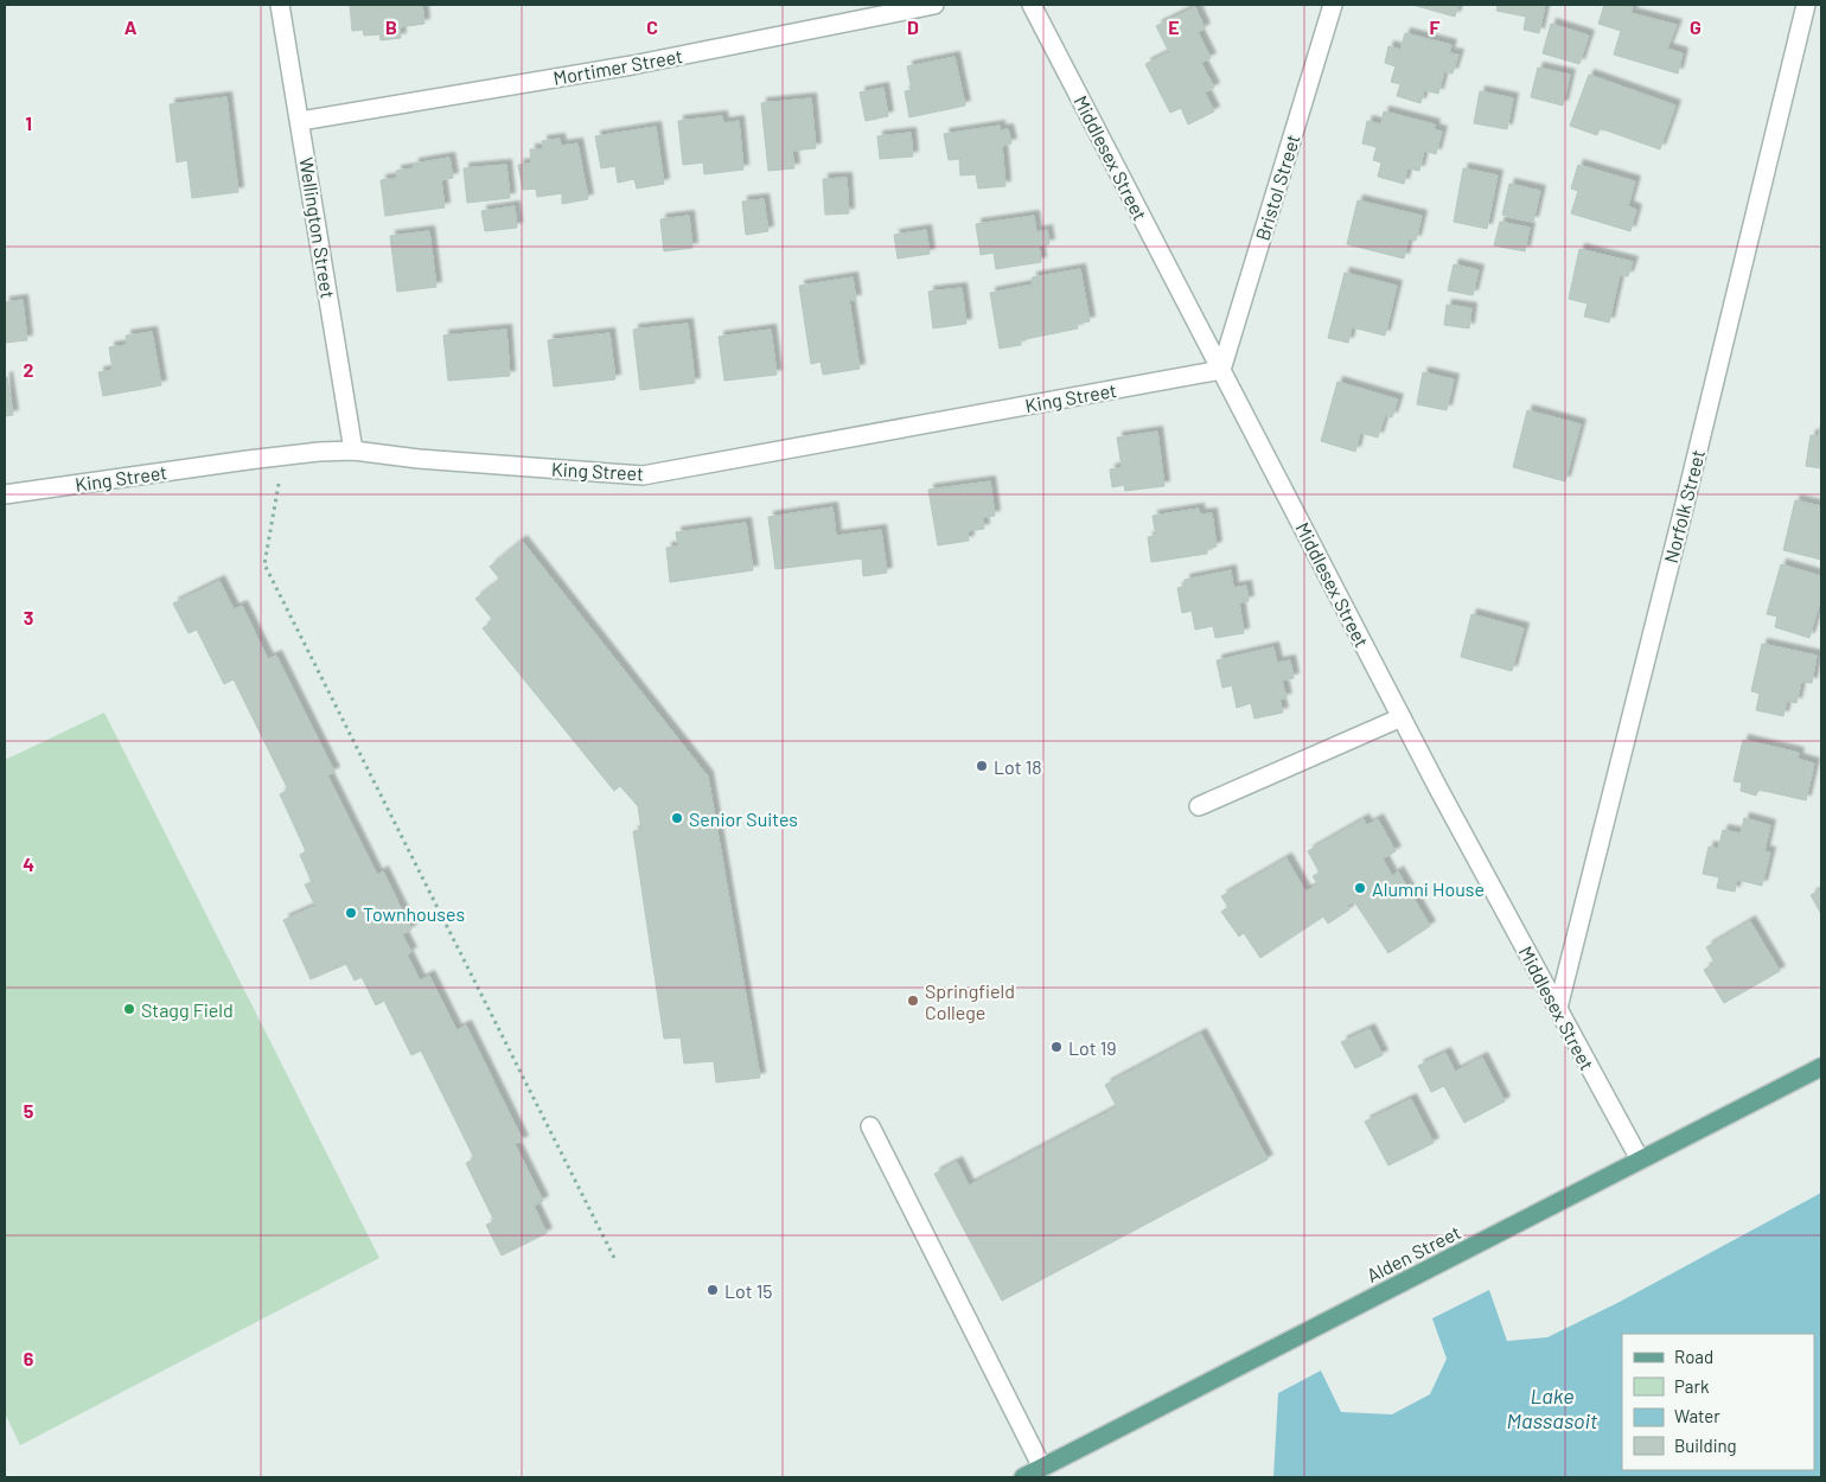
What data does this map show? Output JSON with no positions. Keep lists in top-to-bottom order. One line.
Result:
{"streets":{"main road":["Alden Street"],"street":["Mortimer Street","Middlesex Street","Bristol Street","Wellington Street","King Street","Norfolk Street"]},"crossings":[["Mortimer Street","Wellington Street"],["Middlesex Street","Bristol Street"],["Middlesex Street","King Street"],["Middlesex Street","Norfolk Street"],["Middlesex Street","Alden Street"],["Bristol Street","King Street"],["Wellington Street","King Street"]],"water":["Lake Massasoit"],"places":["Lot 18","Senior Suites","Alumni House","Townhouses","Springfield College","Stagg Field","Lot 19","Lot 15"],"legend":["Road","Park","Water","Building"],"grid":{"columns":["A","B","C","D","E","F","G"],"rows":["1","2","3","4","5","6"]}}
